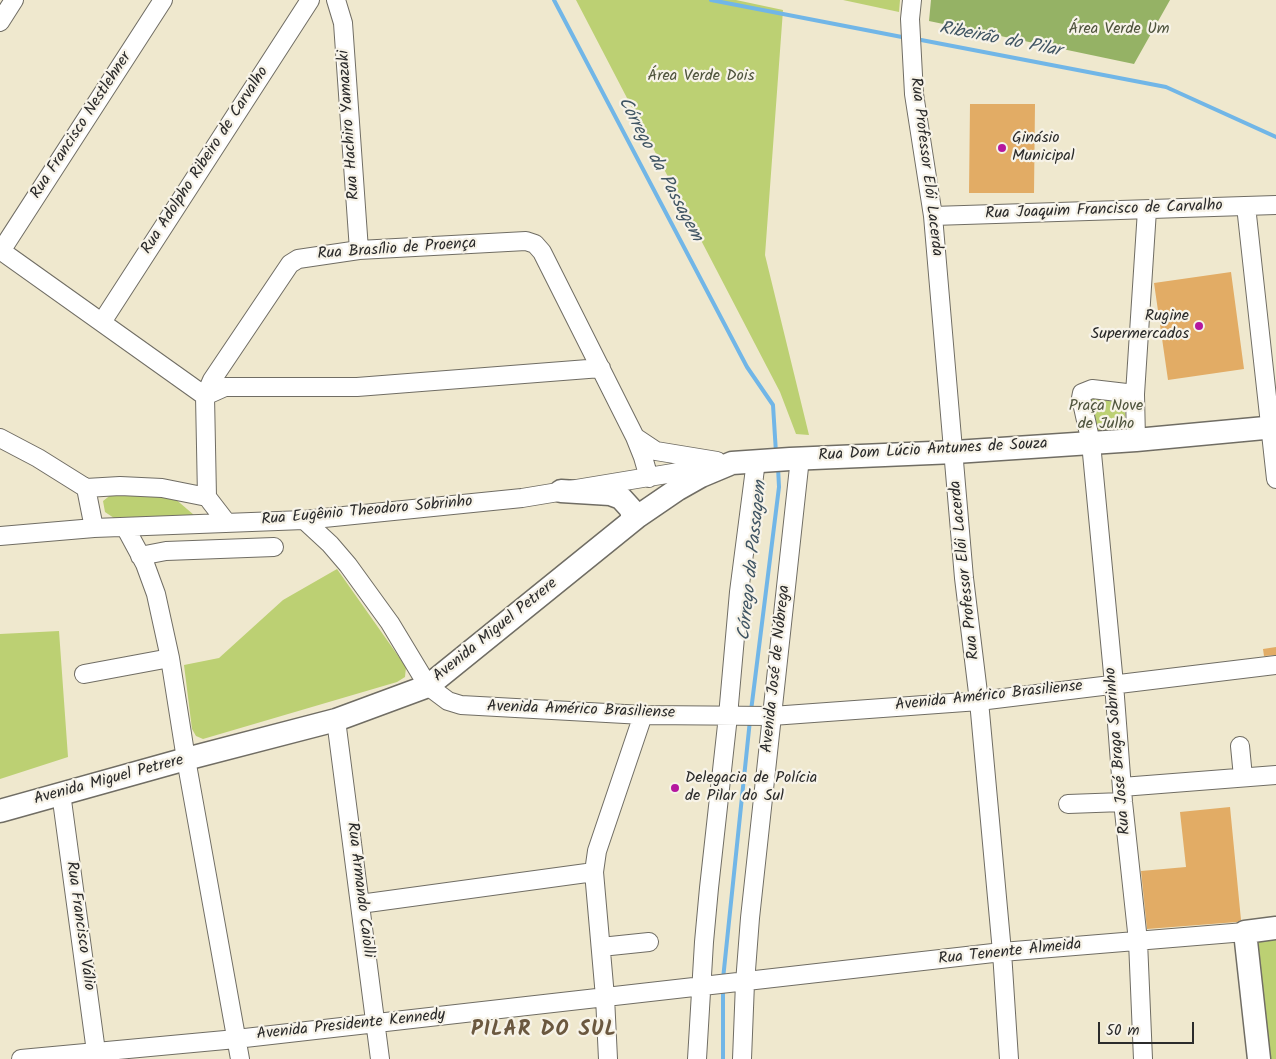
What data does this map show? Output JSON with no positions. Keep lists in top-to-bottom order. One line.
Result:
{"streets":{"main road":["Rua Dom Lúcio Antunes de Souza","Avenida Miguel Petrere","Rua Tenente Almeida"],"street":["Rua Hachiro Yamazaki","Rua Francisco Nestlehner","Rua Adolpho Ribeiro de Carvalho","Rua Professor Elói Lacerda","Rua Joaquim Francisco de Carvalho","Rua Brasílio de Proença","Rua Eugênio Theodoro Sobrinho","Avenida José de Nóbrega","Avenida Américo Brasiliense","Rua José Braga Sobrinho","Rua Armando Caiolli","Rua Francisco Válio","Avenida Presidente Kennedy"]},"crossings":[["Rua Hachiro Yamazaki","Rua Brasílio de Proença"],["Rua Professor Elói Lacerda","Rua Joaquim Francisco de Carvalho"],["Rua Professor Elói Lacerda","Rua Dom Lúcio Antunes de Souza"],["Rua Professor Elói Lacerda","Avenida Américo Brasiliense"],["Rua Professor Elói Lacerda","Rua Tenente Almeida"],["Rua Dom Lúcio Antunes de Souza","Avenida Miguel Petrere"],["Rua Dom Lúcio Antunes de Souza","Avenida José de Nóbrega"],["Rua Dom Lúcio Antunes de Souza","Rua José Braga Sobrinho"],["Rua Eugênio Theodoro Sobrinho","Avenida Miguel Petrere"],["Avenida Miguel Petrere","Avenida Américo Brasiliense"],["Avenida Miguel Petrere","Rua Armando Caiolli"],["Avenida Miguel Petrere","Rua Francisco Válio"],["Avenida José de Nóbrega","Avenida Américo Brasiliense"],["Avenida José de Nóbrega","Rua Tenente Almeida"],["Avenida Américo Brasiliense","Rua José Braga Sobrinho"],["Rua José Braga Sobrinho","Rua Tenente Almeida"],["Rua Armando Caiolli","Avenida Presidente Kennedy"],["Rua Francisco Válio","Avenida Presidente Kennedy"],["Rua Tenente Almeida","Avenida Presidente Kennedy"]],"districts":["PILAR DO SUL"],"water":["Ribeirão do Pilar","Córrego da Passagem"],"parks":["Área Verde Um","Área Verde Dois","Praça Nove de Julho"],"places":["Ginásio Municipal","Rugine Supermercados","Delegacia de Polícia de Pilar do Sul"],"scale_bar":"50 m"}
